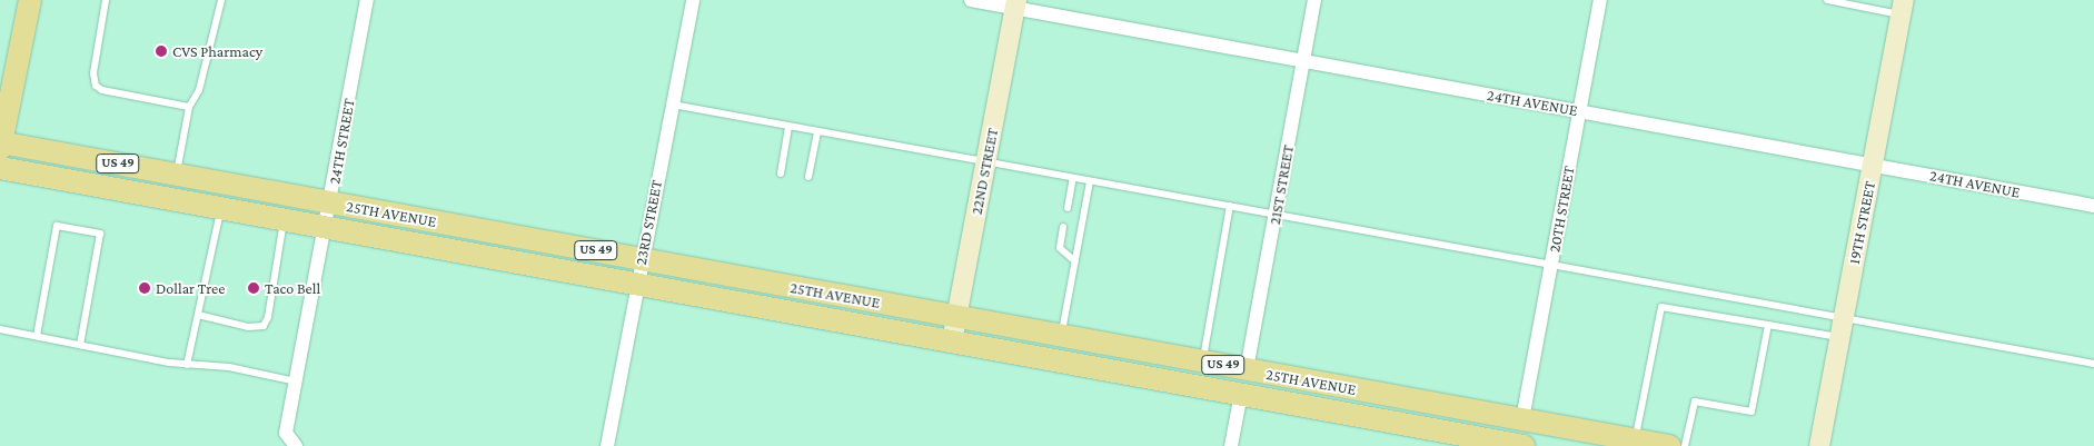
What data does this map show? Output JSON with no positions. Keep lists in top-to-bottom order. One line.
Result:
{"streets":{"main road":["US 49","25TH AVENUE"],"street":["24TH AVENUE","24TH STREET","22ND STREET","21ST STREET","20TH STREET","23RD STREET","19TH STREET"]},"crossings":[["24TH AVENUE","22ND STREET"],["24TH AVENUE","21ST STREET"],["24TH AVENUE","20TH STREET"],["24TH AVENUE","19TH STREET"],["24TH STREET","25TH AVENUE"],["22ND STREET","25TH AVENUE"],["21ST STREET","25TH AVENUE"],["20TH STREET","25TH AVENUE"],["25TH AVENUE","23RD STREET"]],"places":["CVS Pharmacy","Dollar Tree","Taco Bell"]}
